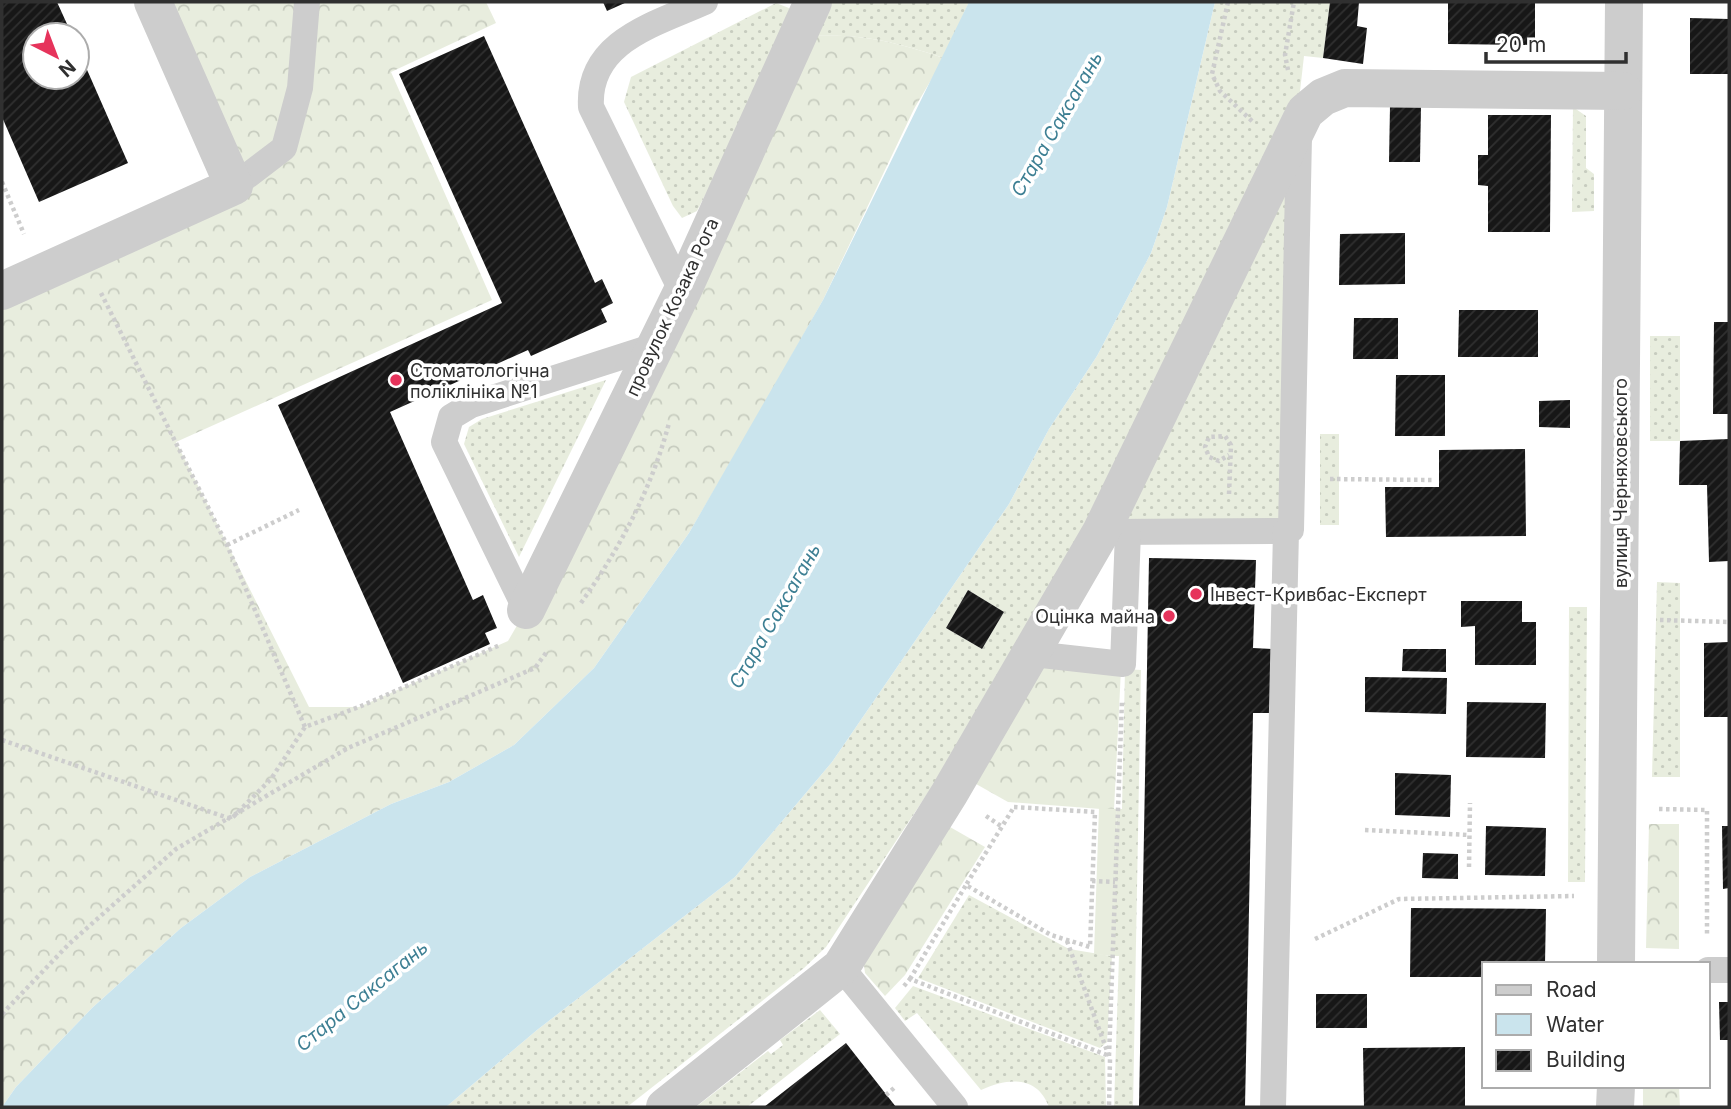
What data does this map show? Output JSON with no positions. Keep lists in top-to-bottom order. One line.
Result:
{"streets":{"street":["провулок Козака Рога","вулиця Черняховського"]},"water":["Стара Саксагань"],"places":["Стоматологічна поліклініка №1","Інвест-Кривбас-Експерт","Оцінка майна"],"legend":["Road","Water","Building"],"scale_bar":"20 m","north":"bottom right"}
